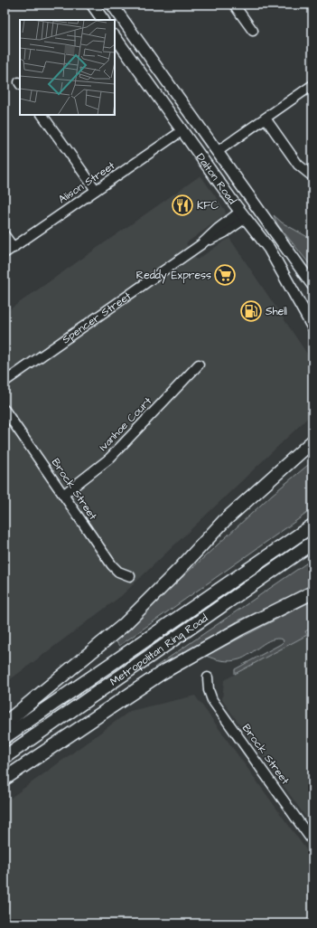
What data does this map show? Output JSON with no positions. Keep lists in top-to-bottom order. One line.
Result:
{"streets":{"highway":["Metropolitan Ring Road"],"main road":["Dalton Road","Spencer Street"],"street":["Alison Street","Ivanhoe Court","Brock Street"]},"crossings":[["Dalton Road","Alison Street"],["Dalton Road","Spencer Street"],["Ivanhoe Court","Brock Street"]],"places":{"restaurant":["KFC"],"supermarket":["Reddy Express"],"fuel station":["Shell"]}}
